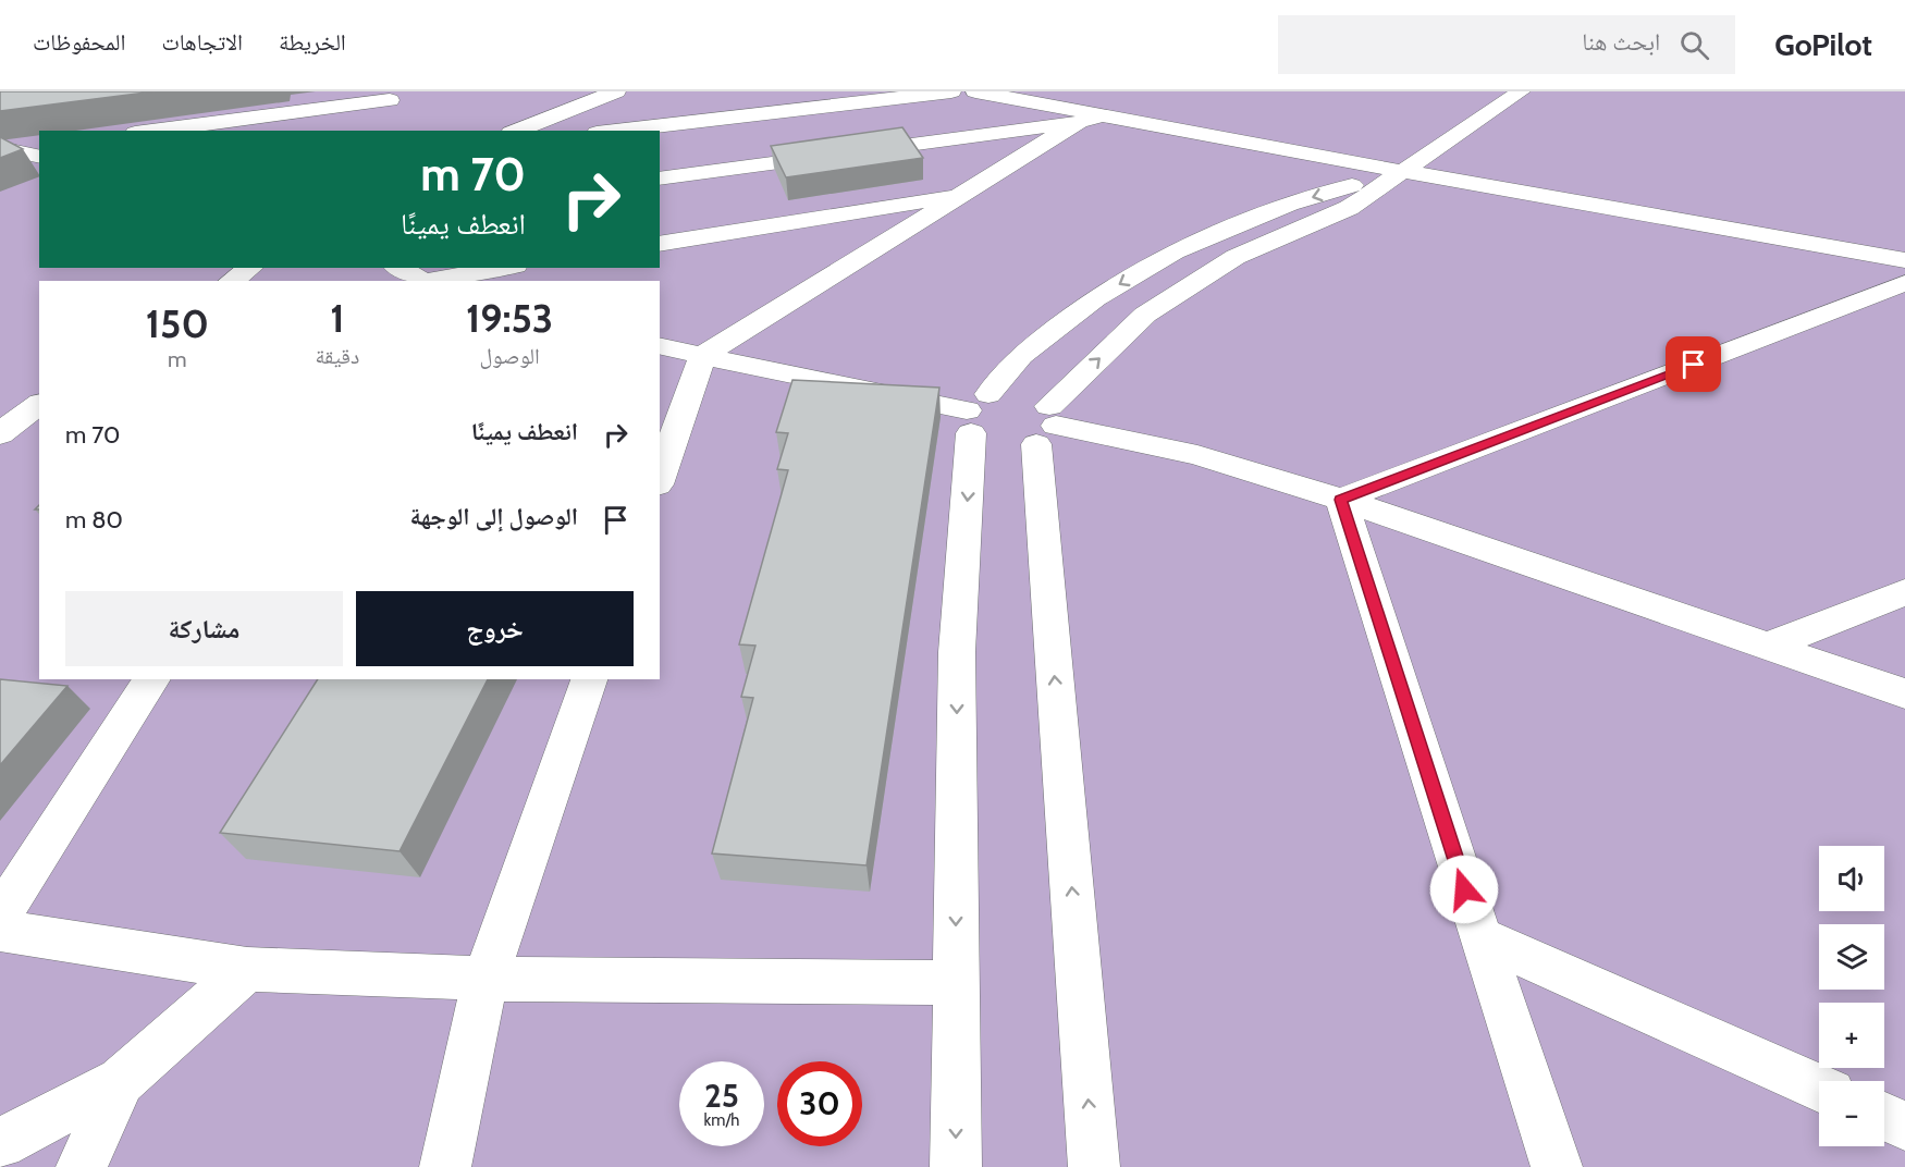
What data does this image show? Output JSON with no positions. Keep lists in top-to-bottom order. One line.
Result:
{"page":{"header":"GoPilot","search":"ابحث هنا","nav":["الخريطة","الاتجاهات","المحفوظات"],"turn":["70 m","انعطف يمينًا"],"eta":["19:53","الوصول","1","دقيقة","150","m"],"list":[{"name":"انعطف يمينًا","value":"70 m"},{"name":"الوصول إلى الوجهة","value":"80 m"}],"buttons":["خروج","مشاركة"],"map_buttons":["+","−"],"speed":"25 km/h","limit":"30"}}
